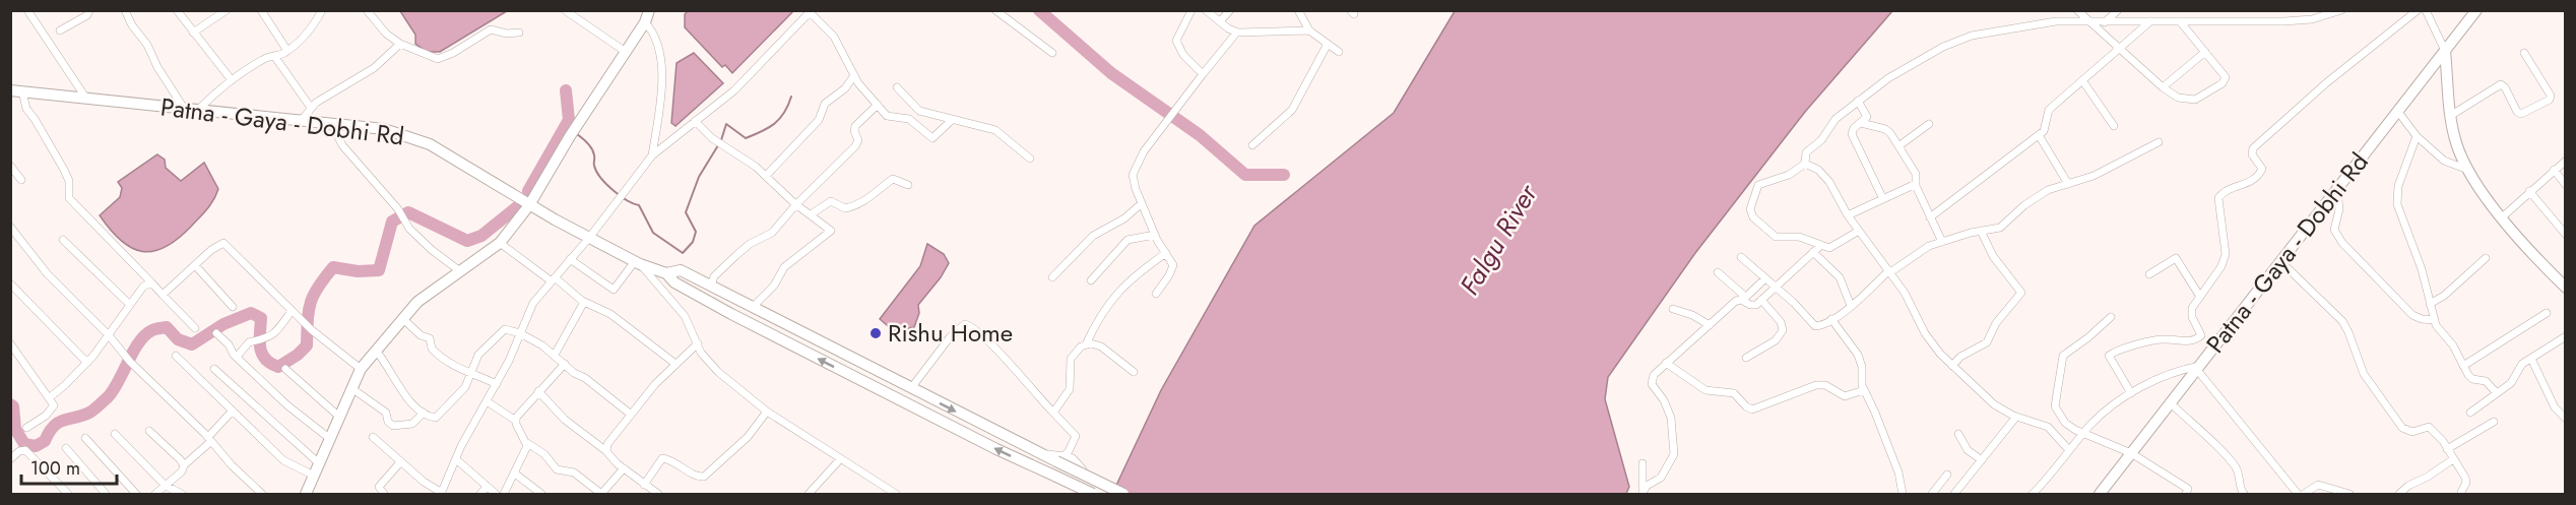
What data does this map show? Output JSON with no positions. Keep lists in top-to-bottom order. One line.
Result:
{"streets":{"main road":["Patna - Gaya - Dobhi Rd"]},"water":["Falgu River"],"places":["Rishu Home"],"scale_bar":"100 m"}
